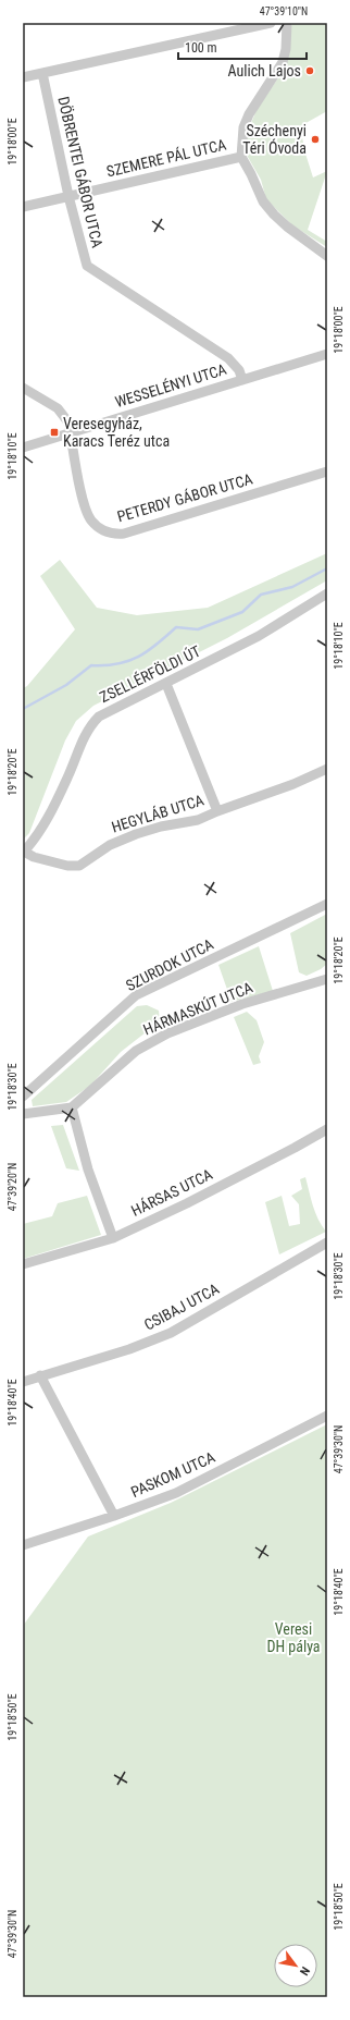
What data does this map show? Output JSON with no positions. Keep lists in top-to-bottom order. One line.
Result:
{"streets":{"street":["SZEMERE PÁL UTCA","DÖBRENTEI GÁBOR UTCA","WESSELÉNYI UTCA","PETERDY GÁBOR UTCA","ZSELLÉRFÖLDI ÚT","HEGYLÁB UTCA","SZURDOK UTCA","HÁRMASKÚT UTCA","HÁRSAS UTCA","CSIBAJ UTCA","PASKOM UTCA"]},"crossings":[["SZEMERE PÁL UTCA","DÖBRENTEI GÁBOR UTCA"],["DÖBRENTEI GÁBOR UTCA","WESSELÉNYI UTCA"],["WESSELÉNYI UTCA","PETERDY GÁBOR UTCA"],["ZSELLÉRFÖLDI ÚT","HEGYLÁB UTCA"]],"parks":["Veresi DH pálya"],"places":{"other":["Aulich Lajos","Széchenyi Téri Óvoda"],"transit":["Veresegyház, Karacs Teréz utca"]},"scale_bar":"100 m","north":"bottom right","coordinates":["47°39'10\"N","19°18'00\"E","19°18'10\"E","19°18'20\"E","19°18'30\"E","47°39'20\"N","19°18'40\"E","47°39'30\"N","19°18'50\"E"]}
